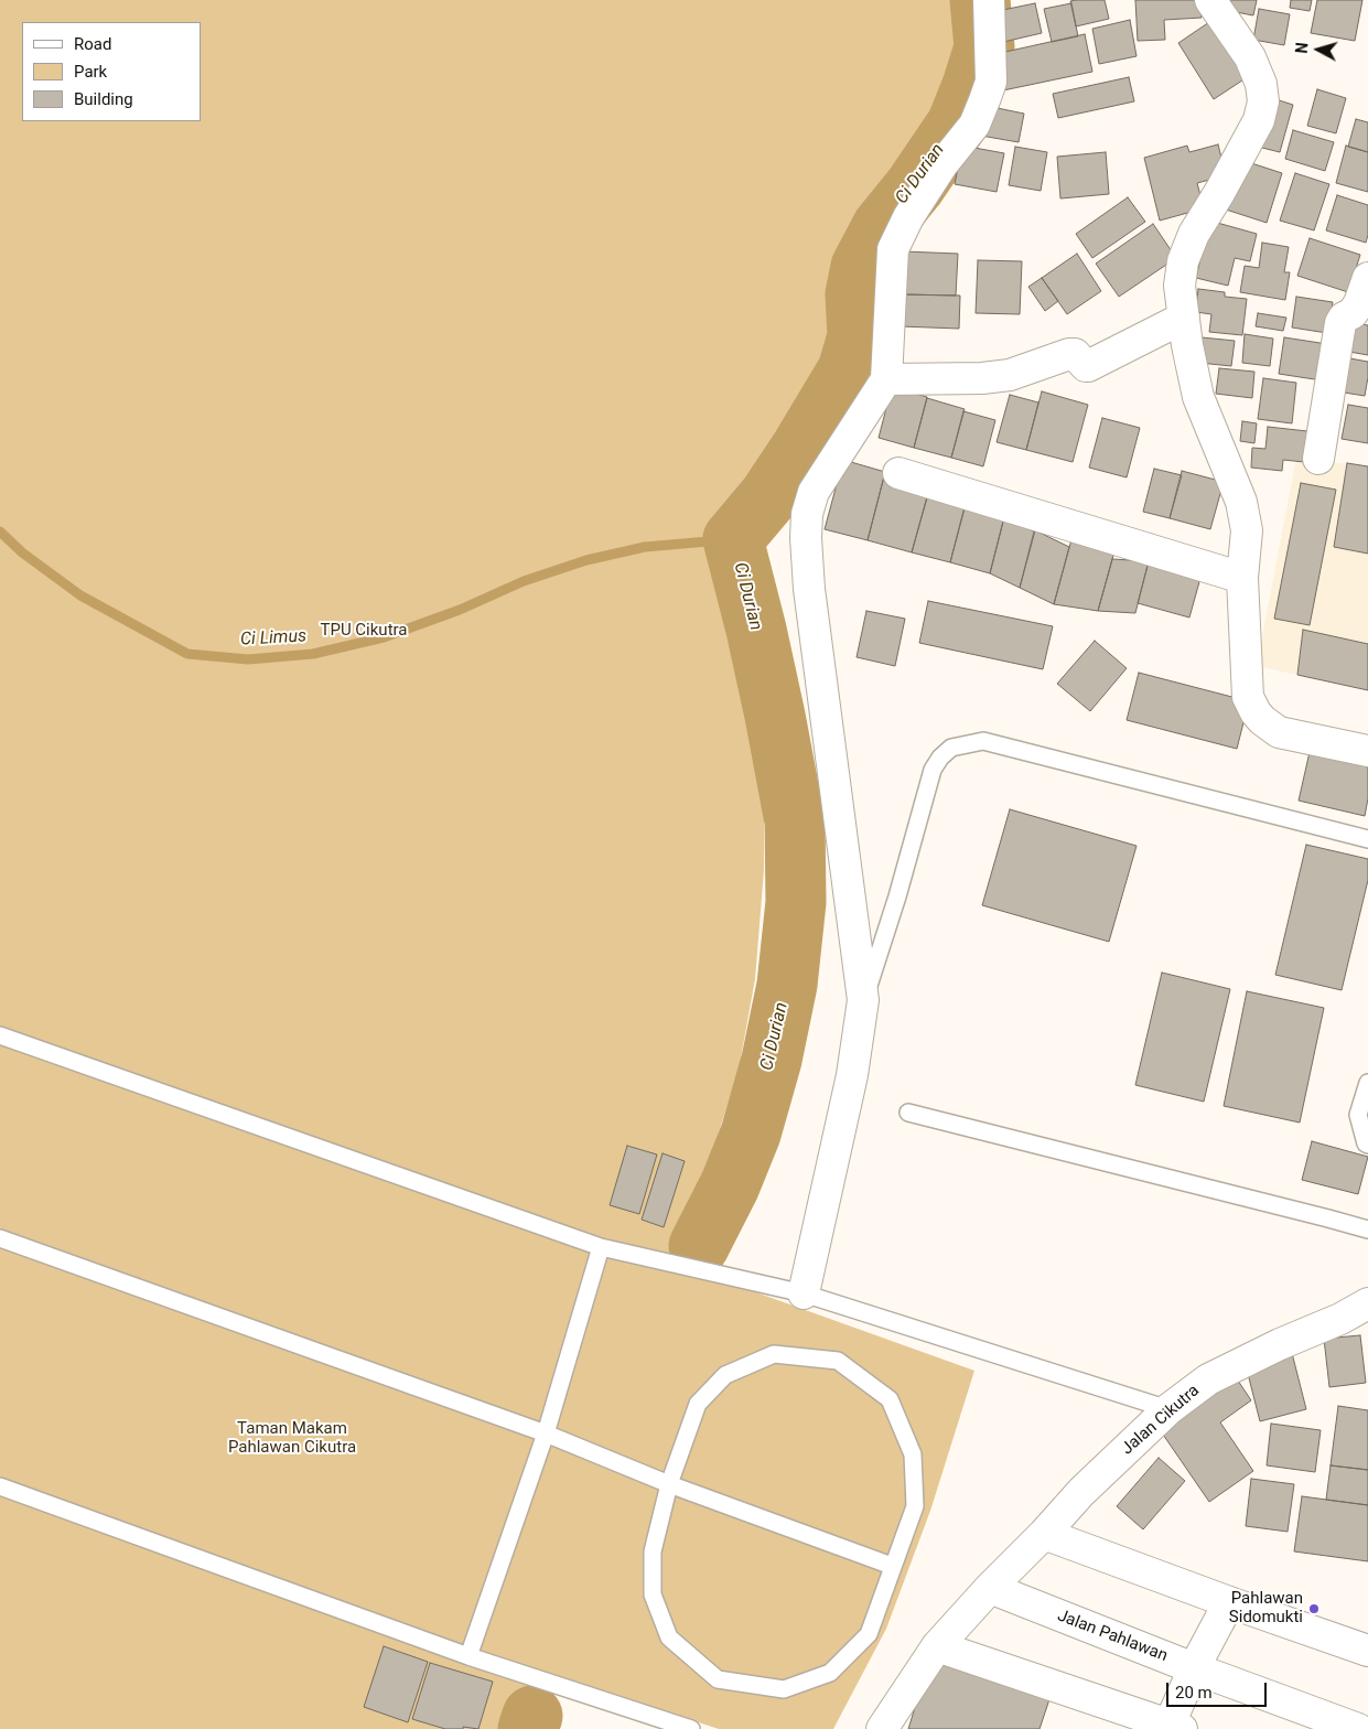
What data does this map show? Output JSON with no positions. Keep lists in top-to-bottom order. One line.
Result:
{"streets":{"street":["Jalan Cikutra","Jalan Pahlawan"]},"crossings":[["Jalan Cikutra","Jalan Pahlawan"]],"water":["Ci Durian","Ci Limus"],"parks":["TPU Cikutra","Taman Makam Pahlawan Cikutra"],"places":["Pahlawan Sidomukti"],"legend":["Road","Park","Building"],"scale_bar":"20 m","north":"left"}
